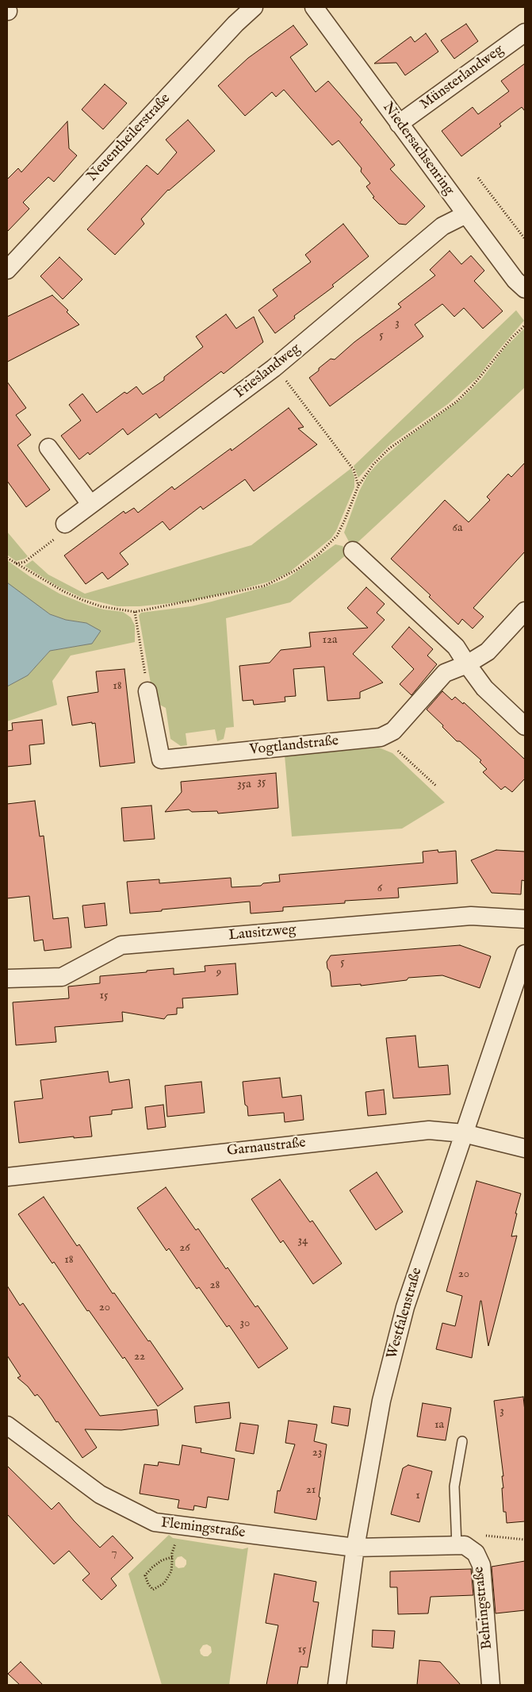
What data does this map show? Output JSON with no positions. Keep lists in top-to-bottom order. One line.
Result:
{"streets":{"street":["Münsterlandweg","Neuentheilerstraße","Niedersachsenring","Frieslandweg","Vogtlandstraße","Lausitzweg","Garnaustraße","Westfalenstraße","Flemingstraße","Behringstraße"]},"crossings":[["Münsterlandweg","Niedersachsenring"],["Niedersachsenring","Frieslandweg"],["Garnaustraße","Westfalenstraße"],["Westfalenstraße","Flemingstraße"]],"house_numbers":["3","5","6a","12a","18","35","35a","6","5","9","15","34","26","18","20","28","20","30","22","3","1a","23","21","1","7","15"]}
